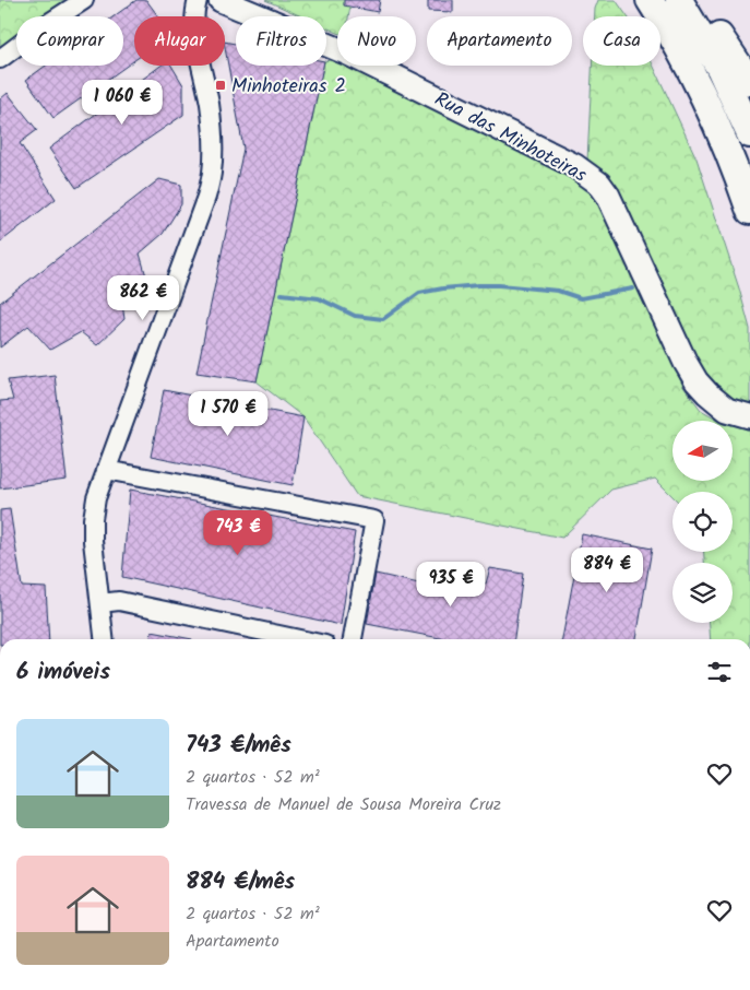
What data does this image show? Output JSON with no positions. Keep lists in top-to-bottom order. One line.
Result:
{"streets":{"main road":["Rua das Minhoteiras"]},"places":{"transit":["Minhoteiras 2"]},"north":"left","page":{"chip":["Comprar","Alugar","Filtros","Novo","Apartamento","Casa"],"price":["1 060 €","862 €","1 570 €","743 €","884 €","935 €"],"heading":"6 imóveis","list":[{"name":"743 €/mês","note":"2 quartos · 52 m² · Travessa de Manuel de Sousa Moreira Cruz"},{"name":"884 €/mês","note":"2 quartos · 52 m² · Apartamento"}]}}
